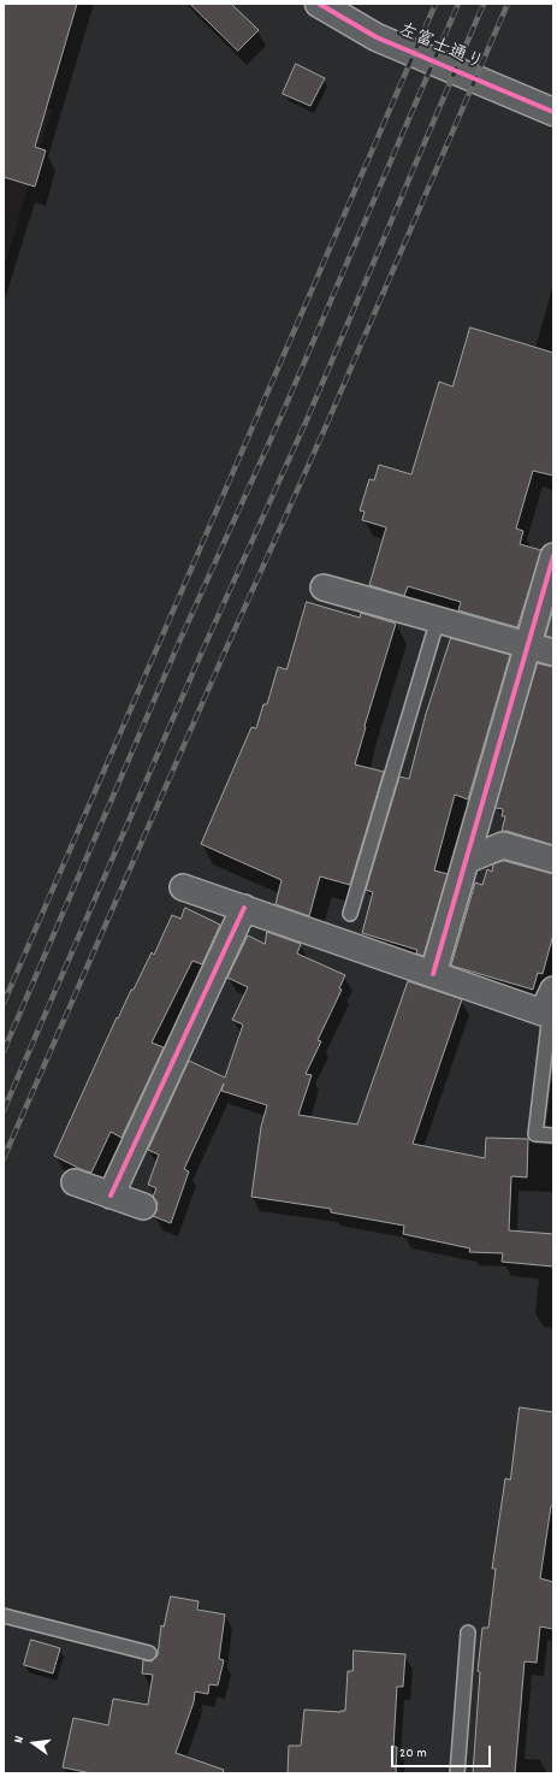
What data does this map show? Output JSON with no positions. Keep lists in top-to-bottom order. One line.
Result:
{"streets":{"street":["左富士通り"]},"scale_bar":"20 m","north":"left"}
